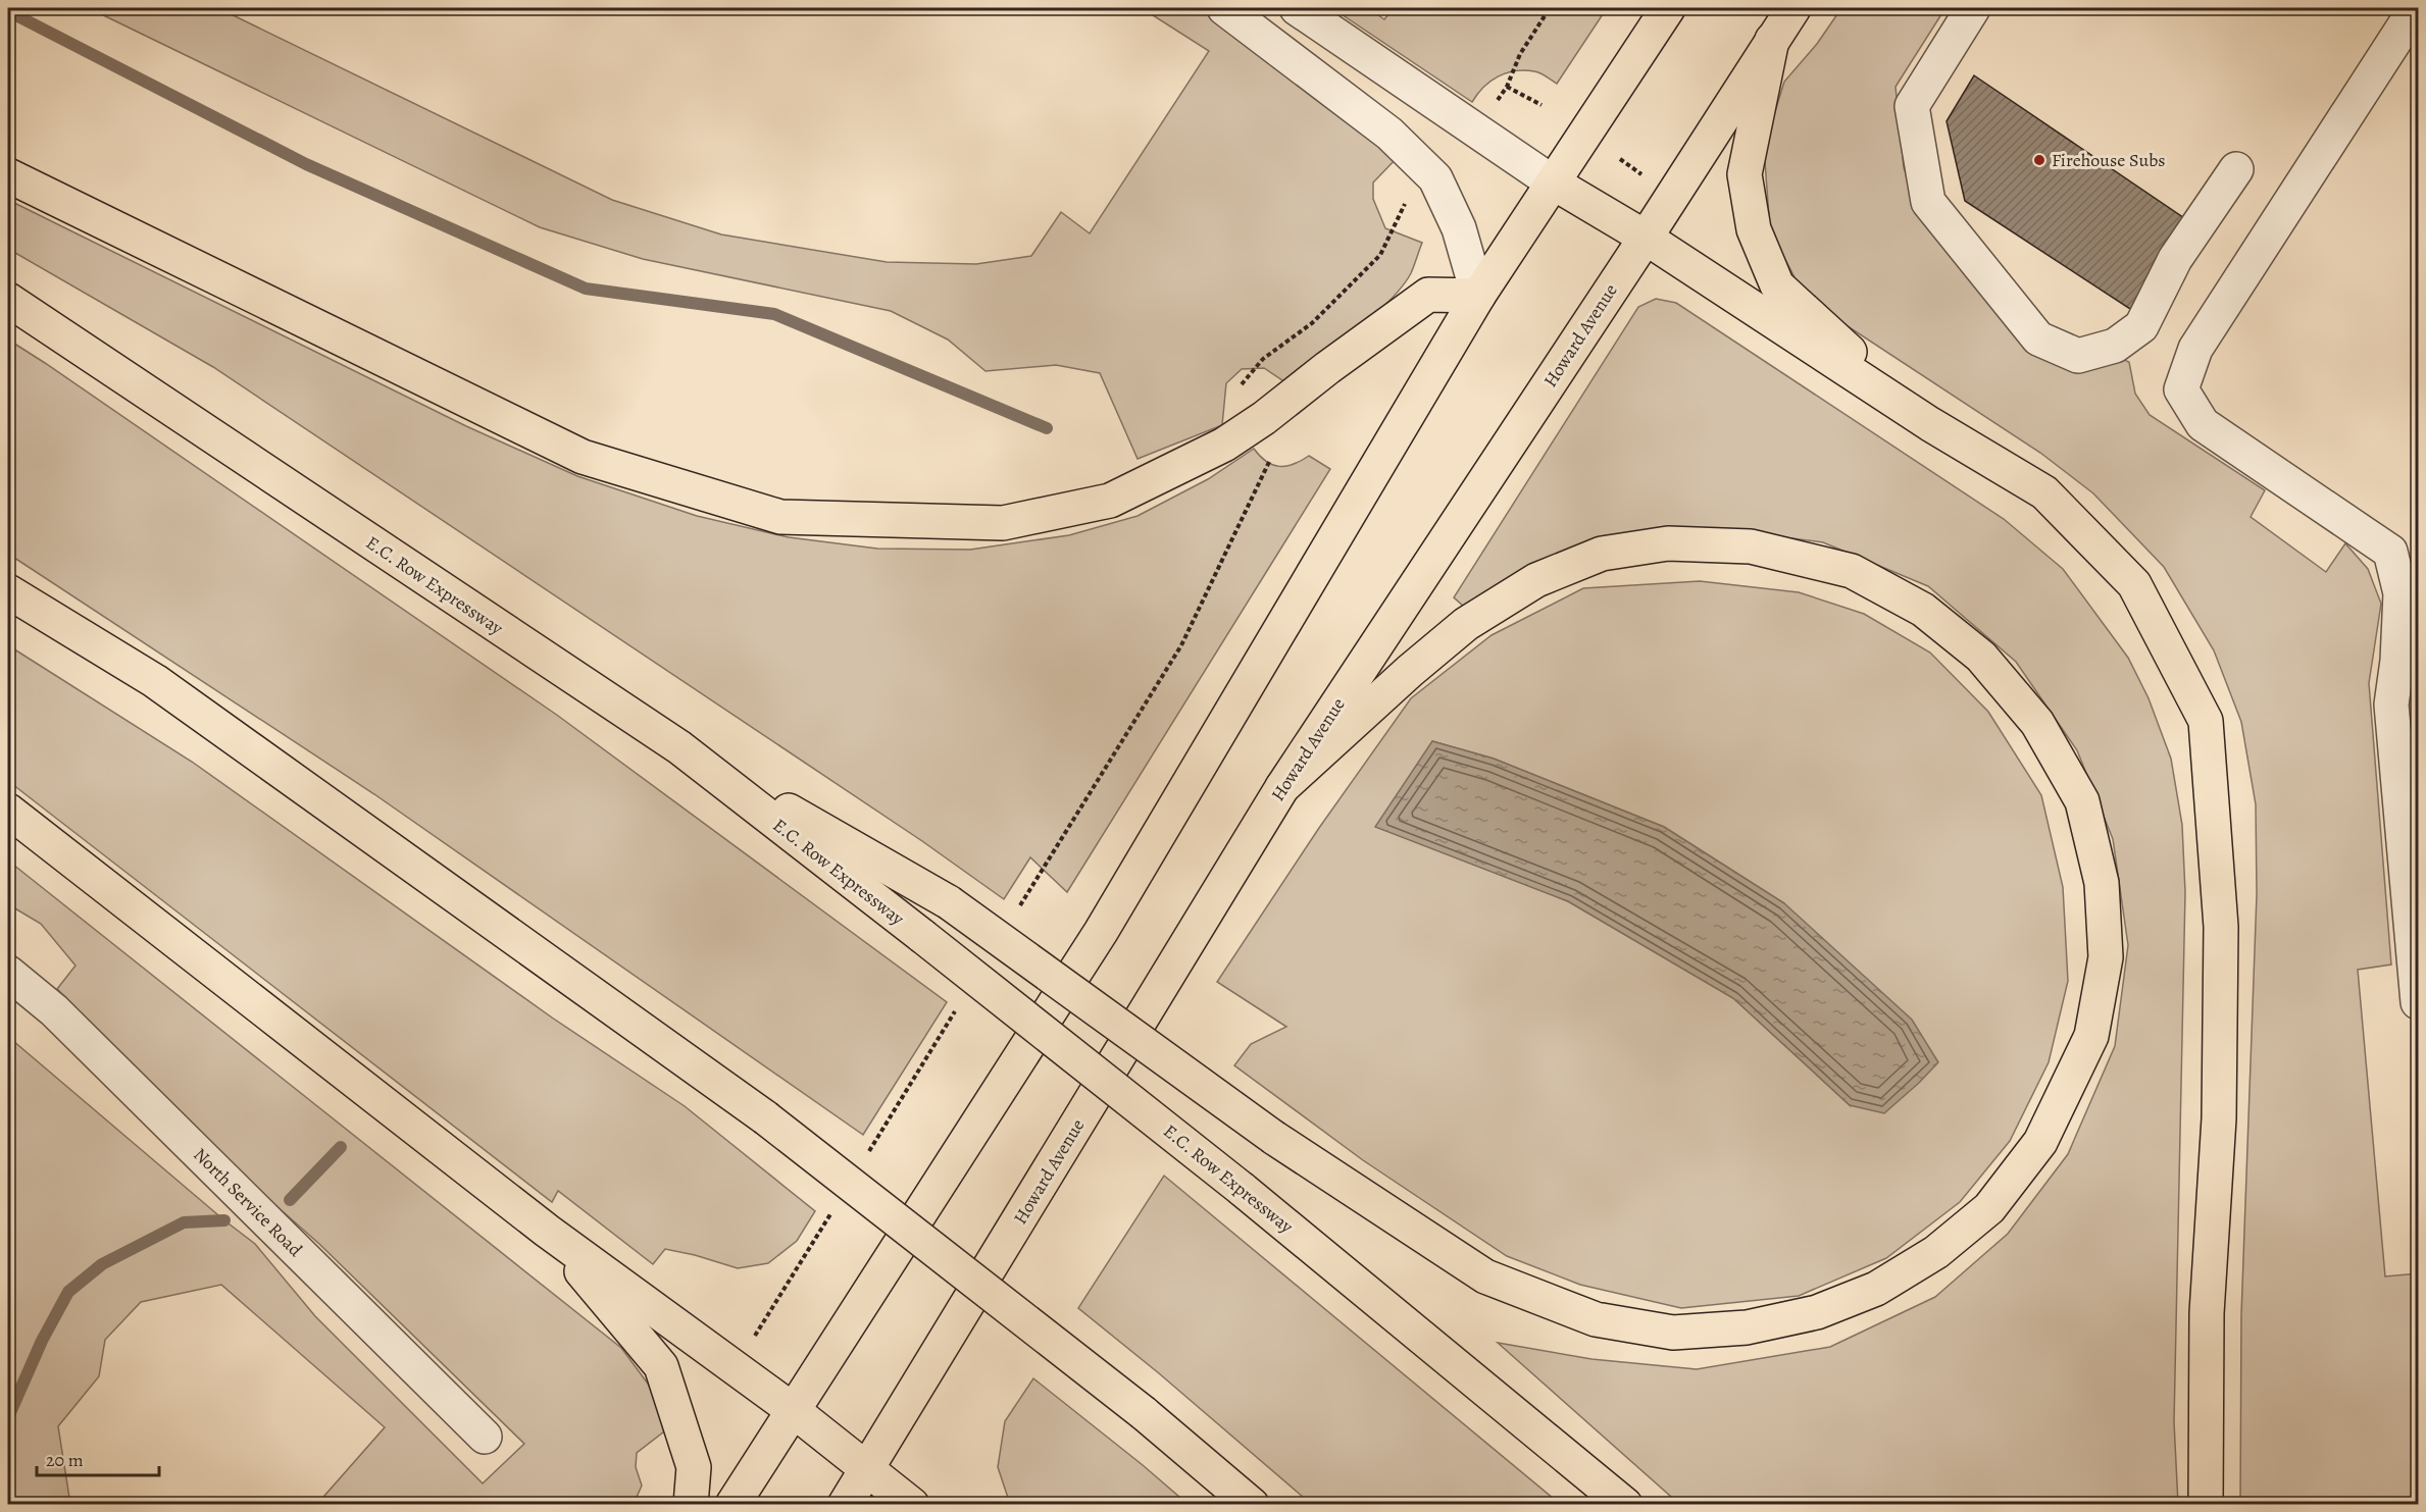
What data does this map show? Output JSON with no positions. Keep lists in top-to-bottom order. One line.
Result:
{"streets":{"main road":["Howard Avenue","E.C. Row Expressway"],"street":["North Service Road"]},"places":["Firehouse Subs"],"scale_bar":"20 m"}
